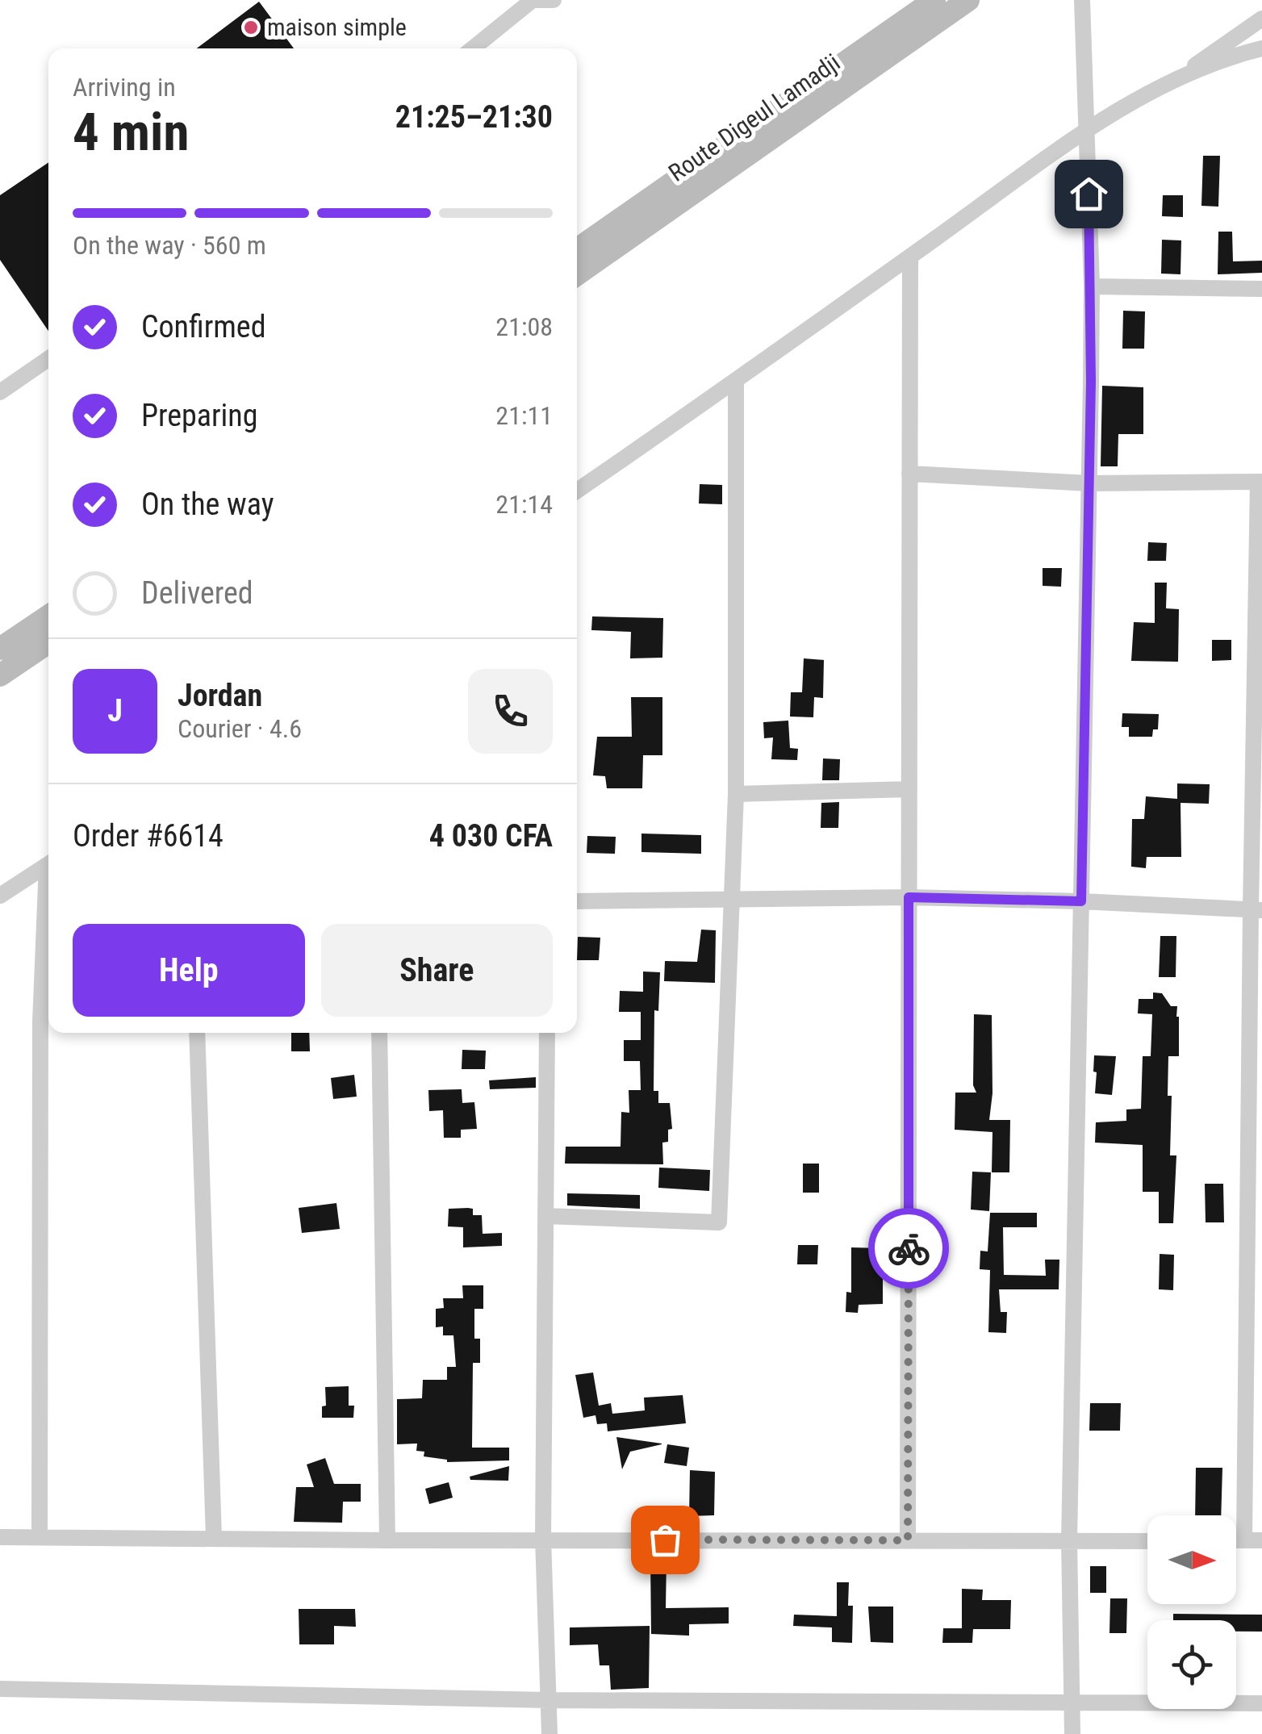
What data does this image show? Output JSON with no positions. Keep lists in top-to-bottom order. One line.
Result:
{"streets":{"main road":["Route Digeul Lamadji"]},"places":["maison simple"],"north":"right","page":{"heading":["4 min","Arriving in","21:25–21:30"],"panel":["Jordan","Courier · 4.6","Order #6614","4 030 CFA"],"bar":"On the way · 560 m","list":[["Confirmed","21:08"],["Preparing","21:11"],["On the way","21:14"],"Delivered"],"round":"J","buttons":["Help","Share"]}}
